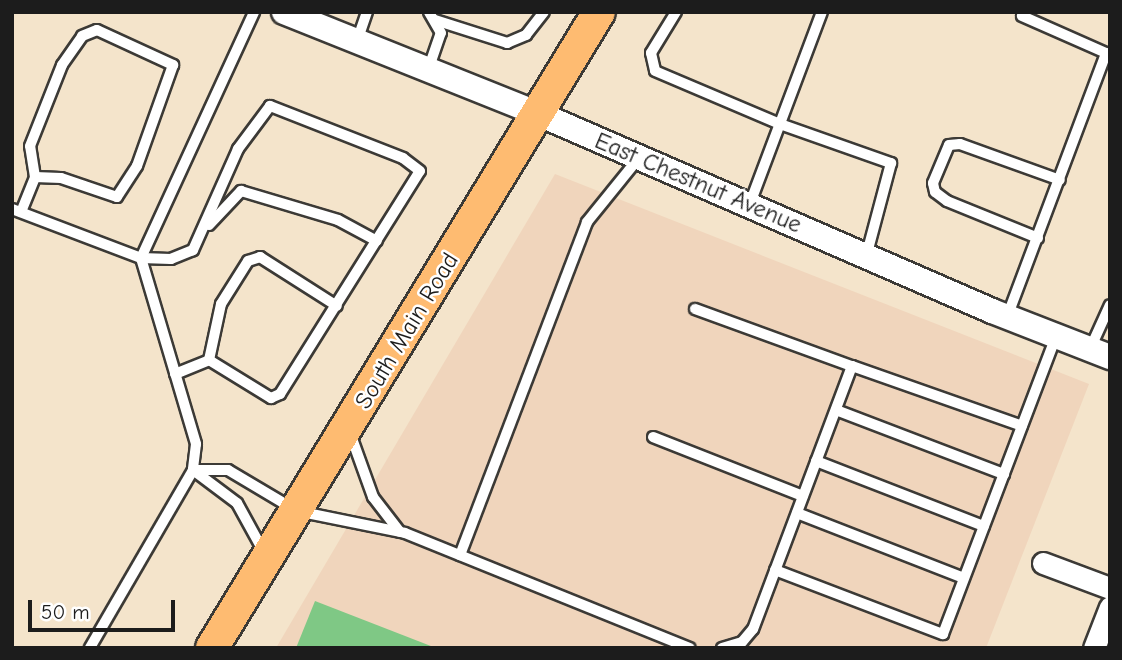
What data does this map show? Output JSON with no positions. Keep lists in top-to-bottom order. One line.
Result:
{"streets":{"main road":["South Main Road"],"street":["East Chestnut Avenue"]},"crossings":[["East Chestnut Avenue","South Main Road"]],"scale_bar":"50 m"}
